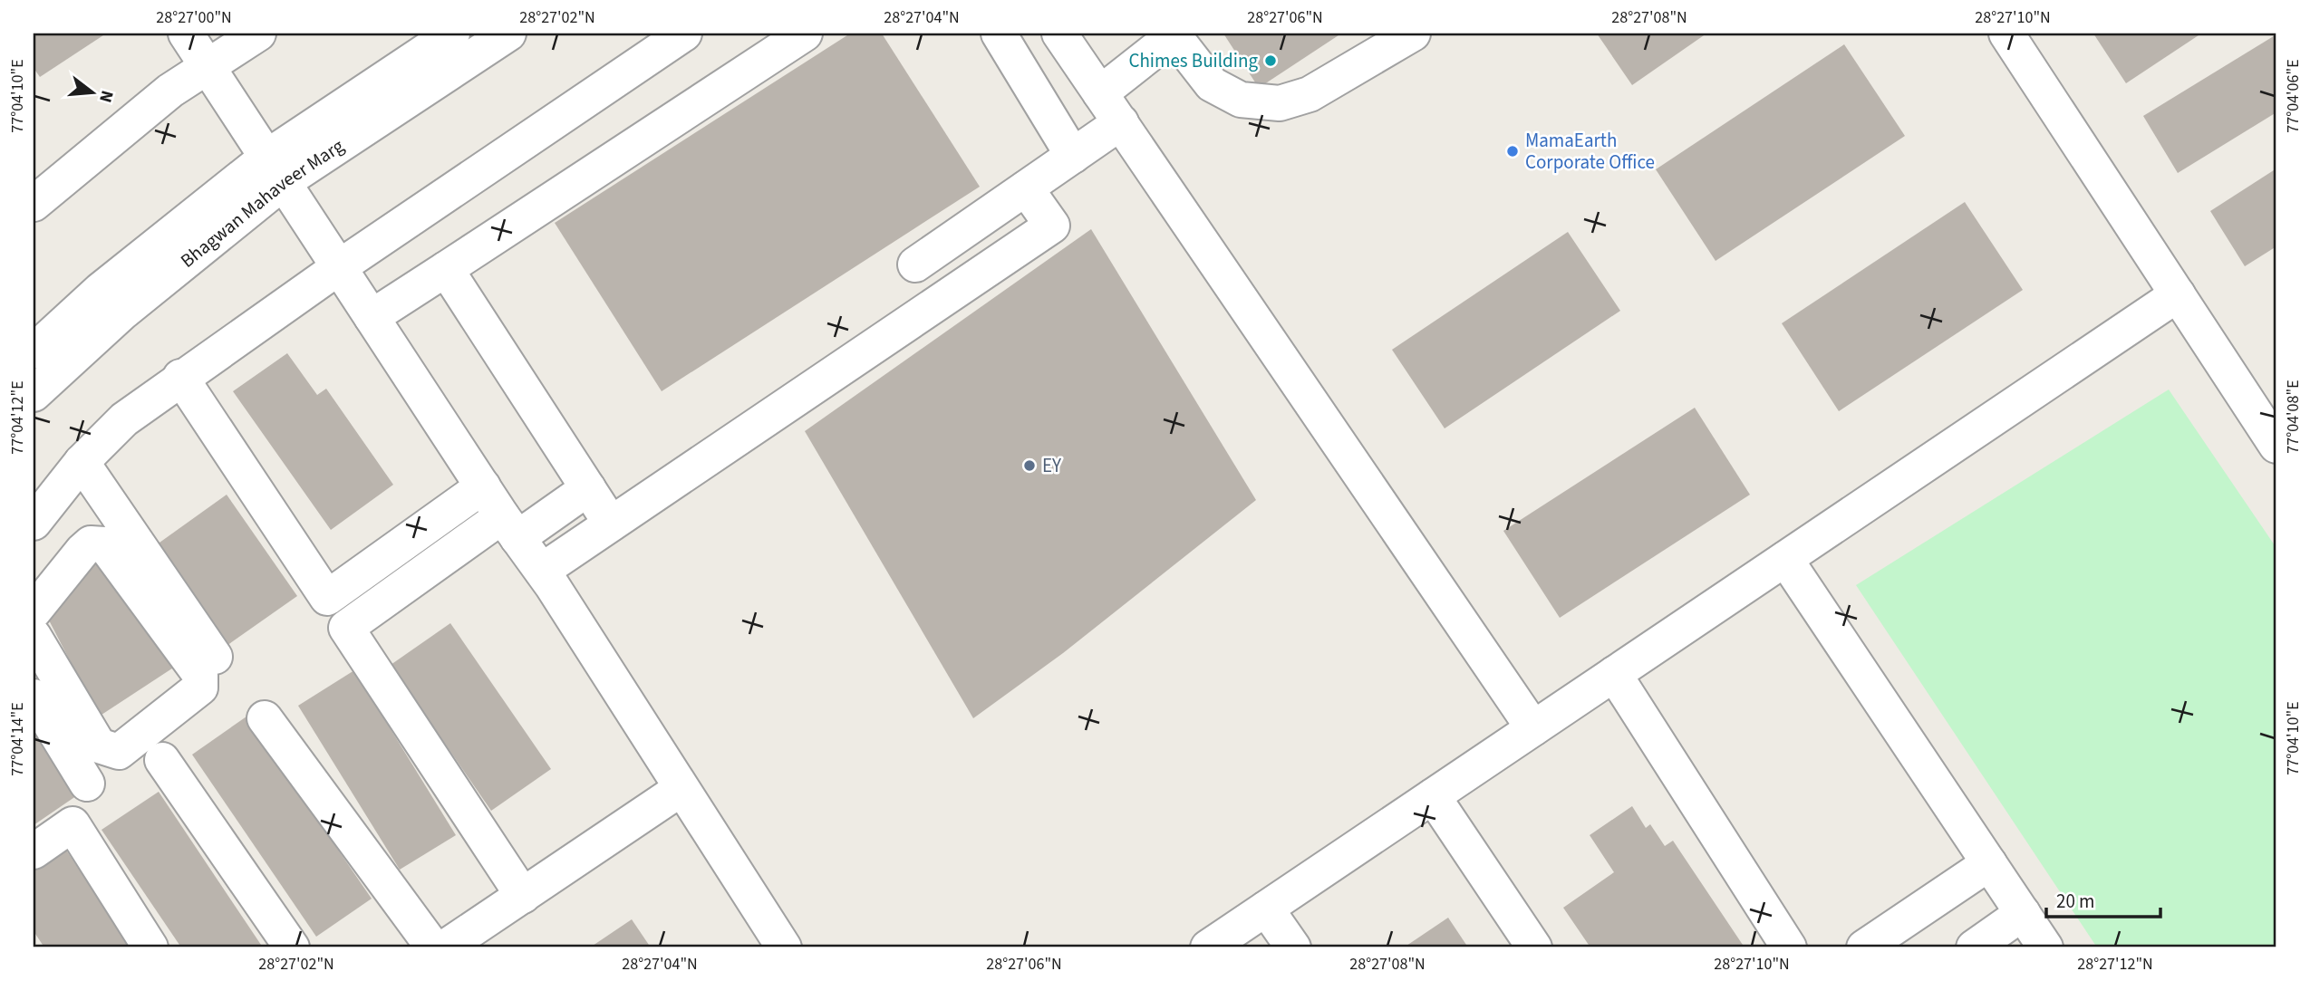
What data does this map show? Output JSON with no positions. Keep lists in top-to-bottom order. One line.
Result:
{"streets":{"street":["Bhagwan Mahaveer Marg"]},"places":["Chimes Building","MamaEarth Corporate Office","EY"],"scale_bar":"20 m","north":"right","coordinates":["28°27'00\"N","28°27'02\"N","28°27'04\"N","28°27'06\"N","28°27'08\"N","28°27'10\"N","77°04'06\"E","77°04'10\"E","77°04'08\"E","77°04'12\"E","77°04'14\"E","28°27'12\"N"]}
